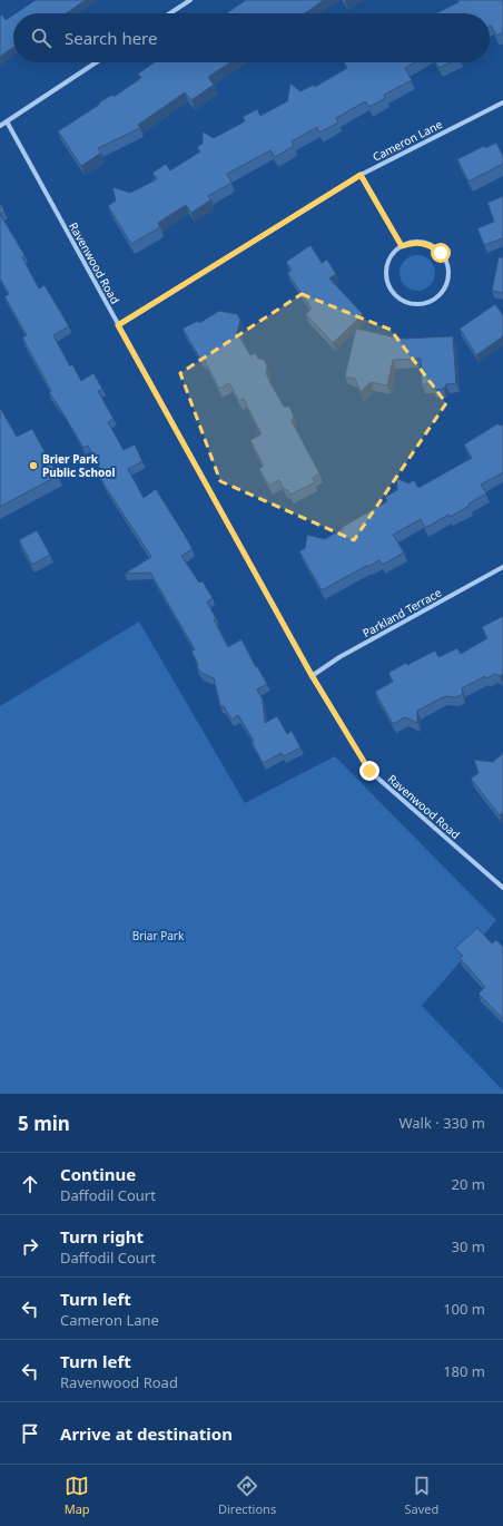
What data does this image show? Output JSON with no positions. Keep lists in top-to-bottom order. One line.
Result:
{"streets":{"street":["Cameron Lane","Ravenwood Road","Parkland Terrace"]},"crossings":[["Cameron Lane","Ravenwood Road"],["Ravenwood Road","Parkland Terrace"]],"parks":["Briar Park"],"places":["Brier Park Public School"],"page":{"search":"Search here","heading":["5 min","Walk · 330 m"],"list":[["Continue","Daffodil Court","20 m"],["Turn right","Daffodil Court","30 m"],["Turn left","Cameron Lane","100 m"],["Turn left","Ravenwood Road","180 m"],"Arrive at destination"],"nav":["Map","Directions","Saved"]}}
